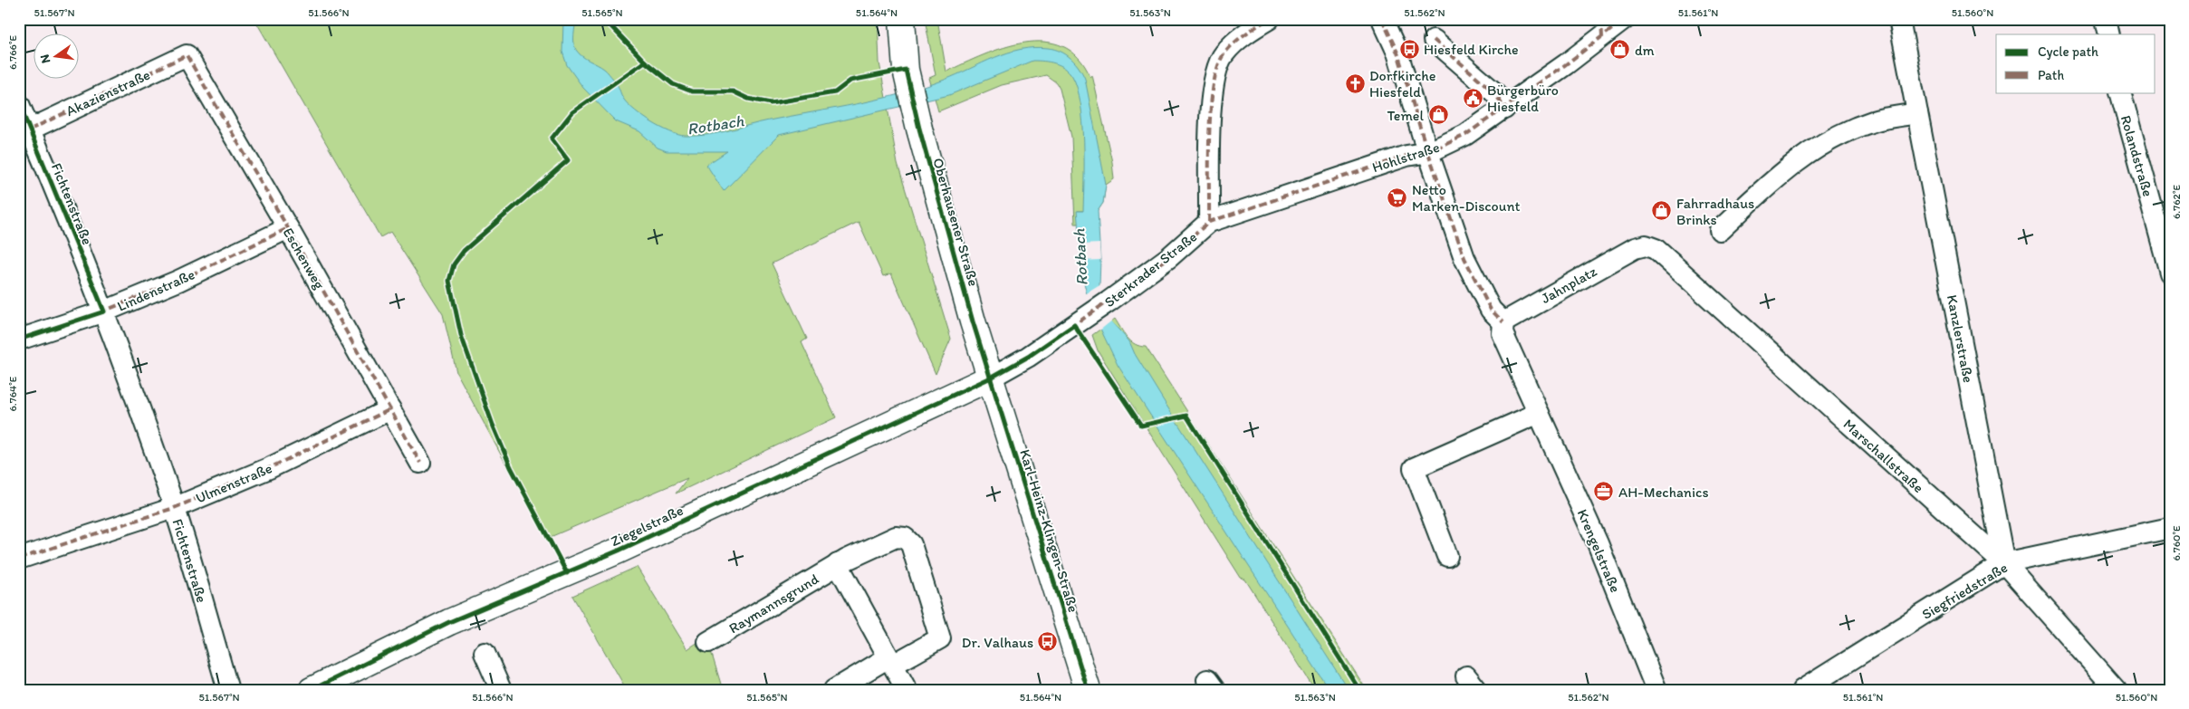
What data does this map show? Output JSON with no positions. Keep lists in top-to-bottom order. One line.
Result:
{"streets":{"main road":["Oberhausener Straße","Ziegelstraße","Karl-Heinz-Klingen-Straße"],"street":["Akazienstraße","Rolandstraße","Hohlstraße","Fichtenstraße","Eschenweg","Sterkrader Straße","Jahnplatz","Lindenstraße","Kanzlerstraße","Marschallstraße","Ulmenstraße","Krengelstraße","Siegfriedstraße","Raymannsgrund"]},"crossings":[["Akazienstraße","Fichtenstraße"],["Akazienstraße","Eschenweg"],["Hohlstraße","Sterkrader Straße"],["Fichtenstraße","Lindenstraße"],["Fichtenstraße","Ulmenstraße"],["Oberhausener Straße","Sterkrader Straße"],["Oberhausener Straße","Ziegelstraße"],["Oberhausener Straße","Karl-Heinz-Klingen-Straße"],["Eschenweg","Lindenstraße"],["Eschenweg","Ulmenstraße"],["Sterkrader Straße","Ziegelstraße"],["Sterkrader Straße","Karl-Heinz-Klingen-Straße"],["Jahnplatz","Marschallstraße"],["Jahnplatz","Krengelstraße"],["Kanzlerstraße","Marschallstraße"],["Kanzlerstraße","Siegfriedstraße"],["Marschallstraße","Siegfriedstraße"],["Ziegelstraße","Karl-Heinz-Klingen-Straße"]],"water":["Rotbach"],"places":{"bus stop":["Hiesfeld Kirche","Dr. Valhaus"],"shop":["dm","Temel","Fahrradhaus Brinks"],"church":["Dorfkirche Hiesfeld"],"public building":["Bürgerbüro Hiesfeld"],"supermarket":["Netto Marken-Discount"],"office":["AH-Mechanics"]},"legend":["Cycle path","Path"],"north":"left","coordinates":["51.567°N","51.566°N","51.565°N","51.564°N","51.563°N","51.562°N","51.561°N","51.560°N","6.766°E","6.762°E","6.764°E","6.760°E"]}
